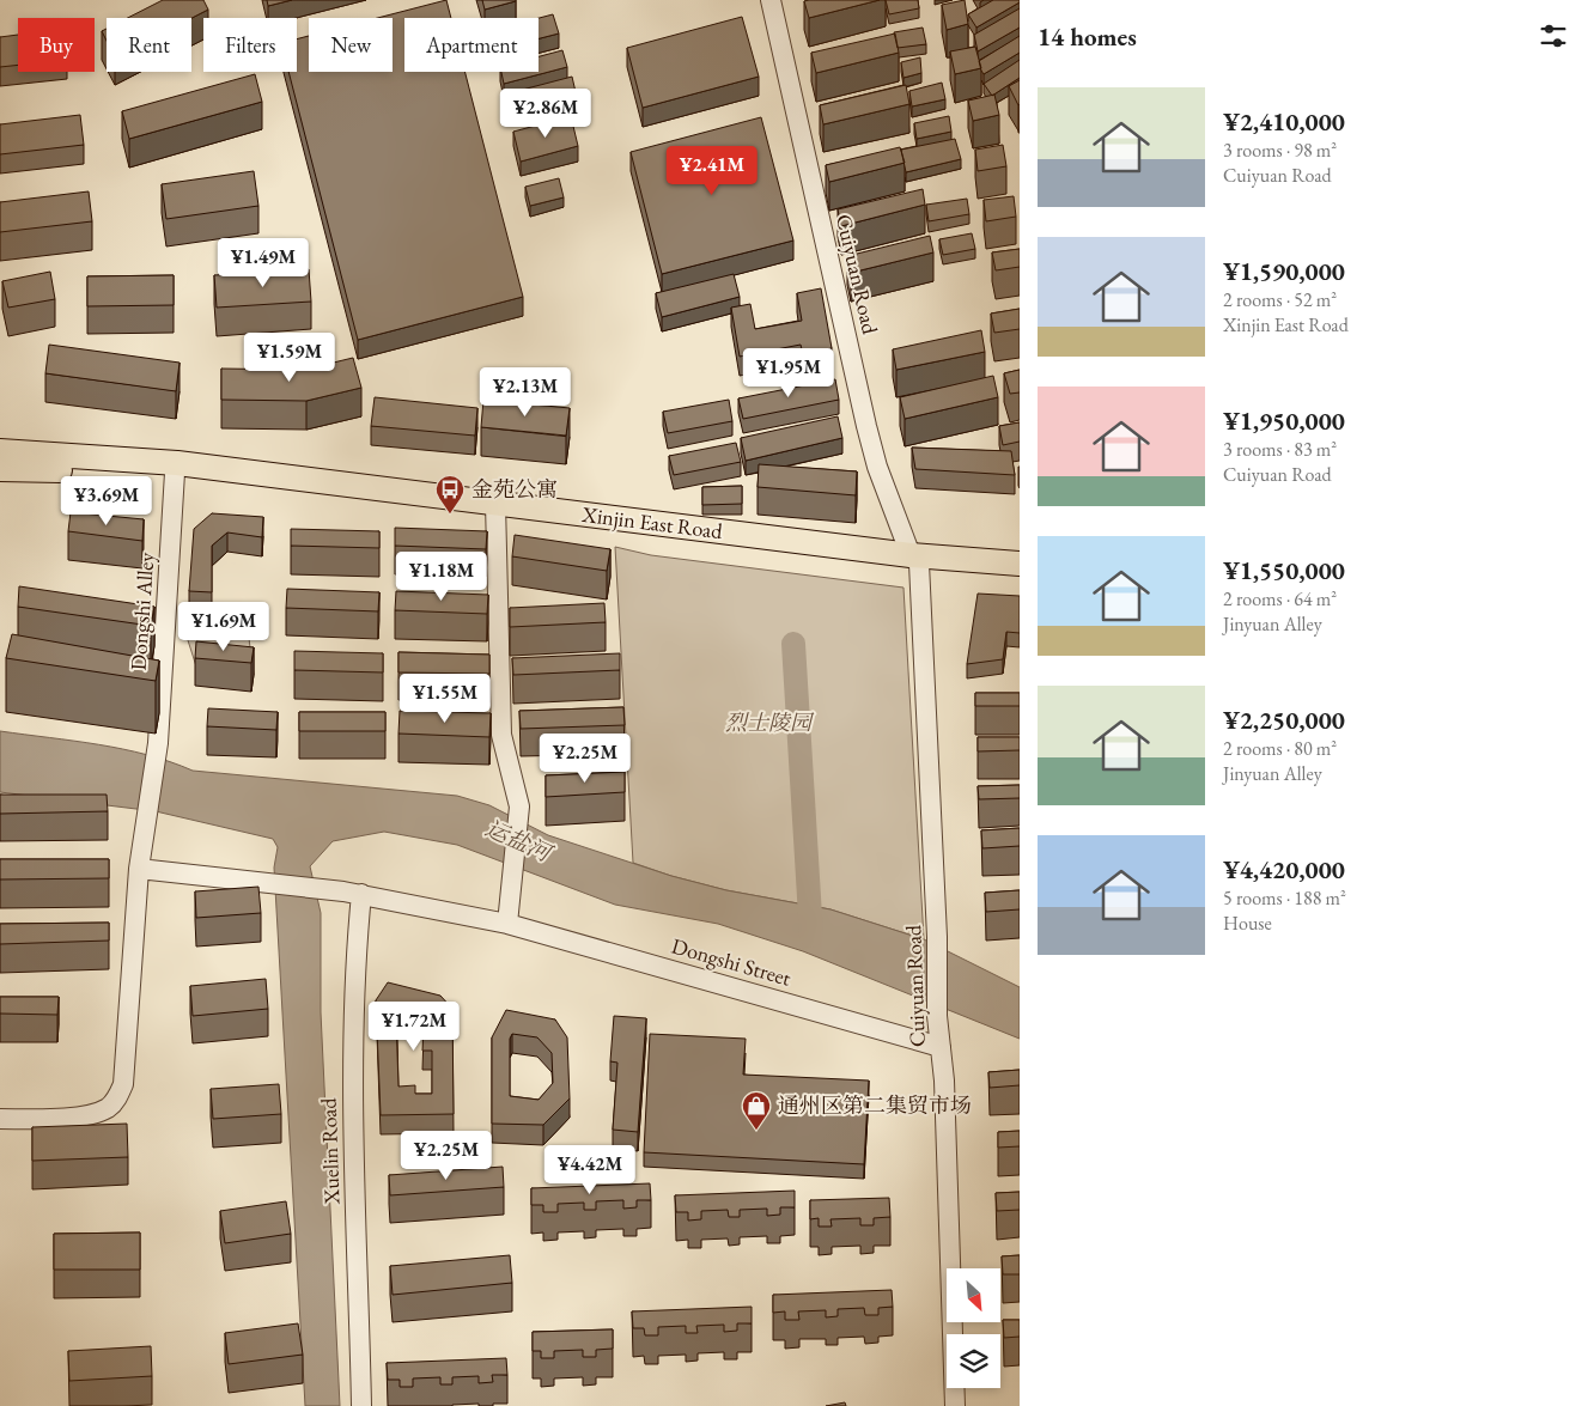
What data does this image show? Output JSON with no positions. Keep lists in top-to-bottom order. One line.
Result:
{"streets":{"main road":["Xinjin East Road"],"street":["Cuiyuan Road","Dongshi Alley","Dongshi Street","Xuelin Road"]},"crossings":[["Cuiyuan Road","Xinjin East Road"],["Cuiyuan Road","Dongshi Street"],["Xinjin East Road","Dongshi Alley"],["Dongshi Alley","Dongshi Street"],["Dongshi Street","Xuelin Road"]],"water":["运盐河"],"parks":["烈士陵园"],"places":{"bus stop":["金苑公寓"],"shop":["通州区第二集贸市场"]},"north":"bottom right","page":{"heading":"14 homes","chip":["Buy","Rent","Filters","New","Apartment"],"list":[{"name":"¥2,410,000","note":"3 rooms · 98 m² · Cuiyuan Road"},{"name":"¥1,590,000","note":"2 rooms · 52 m² · Xinjin East Road"},{"name":"¥1,950,000","note":"3 rooms · 83 m² · Cuiyuan Road"},{"name":"¥1,550,000","note":"2 rooms · 64 m² · Jinyuan Alley"},{"name":"¥2,250,000","note":"2 rooms · 80 m² · Jinyuan Alley"},{"name":"¥4,420,000","note":"5 rooms · 188 m² · House"}],"price":["¥2.86M","¥2.41M","¥1.49M","¥1.59M","¥1.95M","¥2.13M","¥3.69M","¥1.18M","¥1.69M","¥1.55M","¥2.25M","¥1.72M","¥2.25M","¥4.42M"]}}
